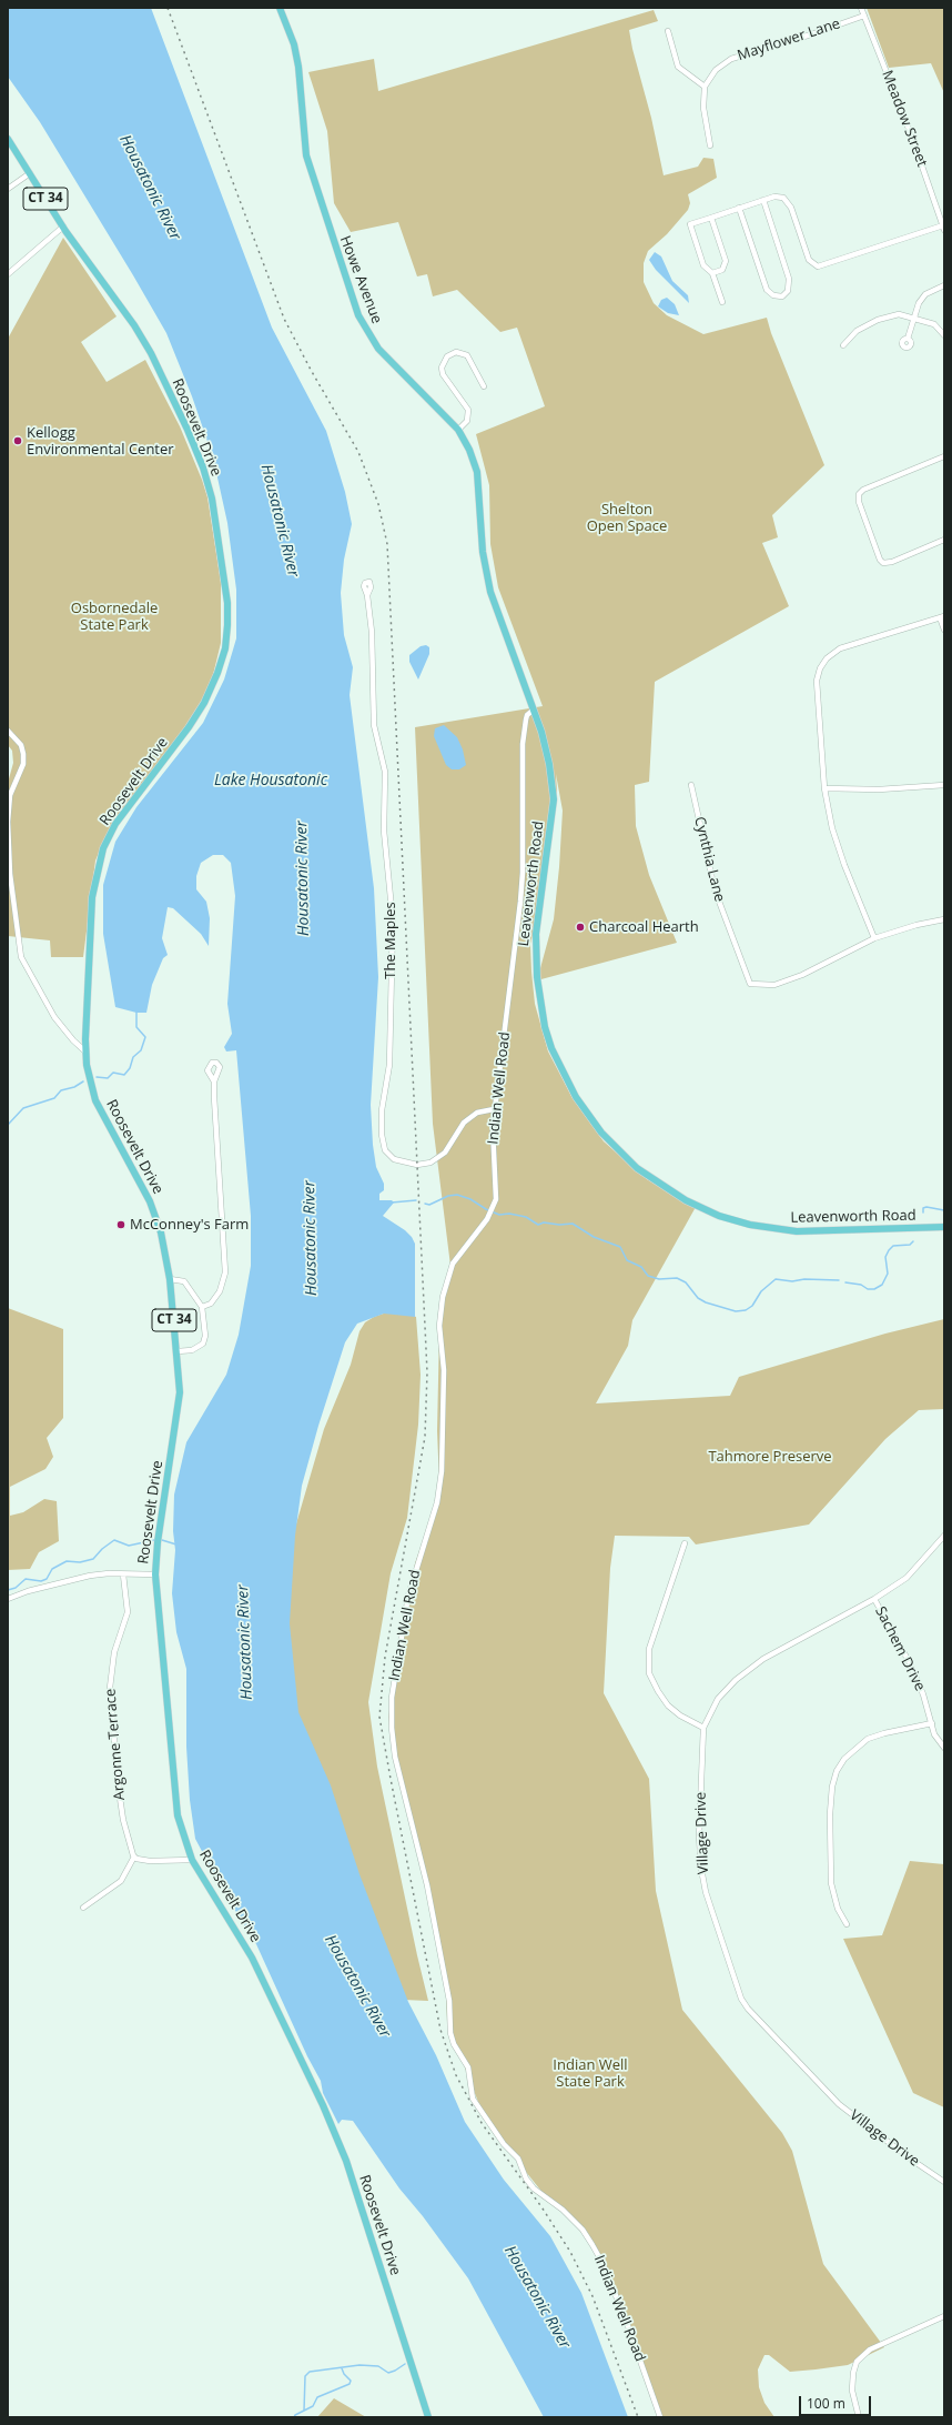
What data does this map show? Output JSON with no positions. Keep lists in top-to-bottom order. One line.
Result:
{"streets":{"main road":["CT 34","Howe Avenue","Roosevelt Drive","Leavenworth Road"],"street":["Mayflower Lane","Meadow Street","Cynthia Lane","The Maples","Indian Well Road","Sachem Drive","Argonne Terrace","Village Drive"]},"crossings":[["Mayflower Lane","Meadow Street"],["Howe Avenue","Leavenworth Road"],["Leavenworth Road","Indian Well Road"],["The Maples","Indian Well Road"],["Sachem Drive","Village Drive"]],"water":["Housatonic River","Lake Housatonic"],"parks":["Shelton Open Space","Osbornedale State Park","Tahmore Preserve","Indian Well State Park"],"places":["Kellogg Environmental Center","Charcoal Hearth","McConney's Farm"],"scale_bar":"100 m"}
